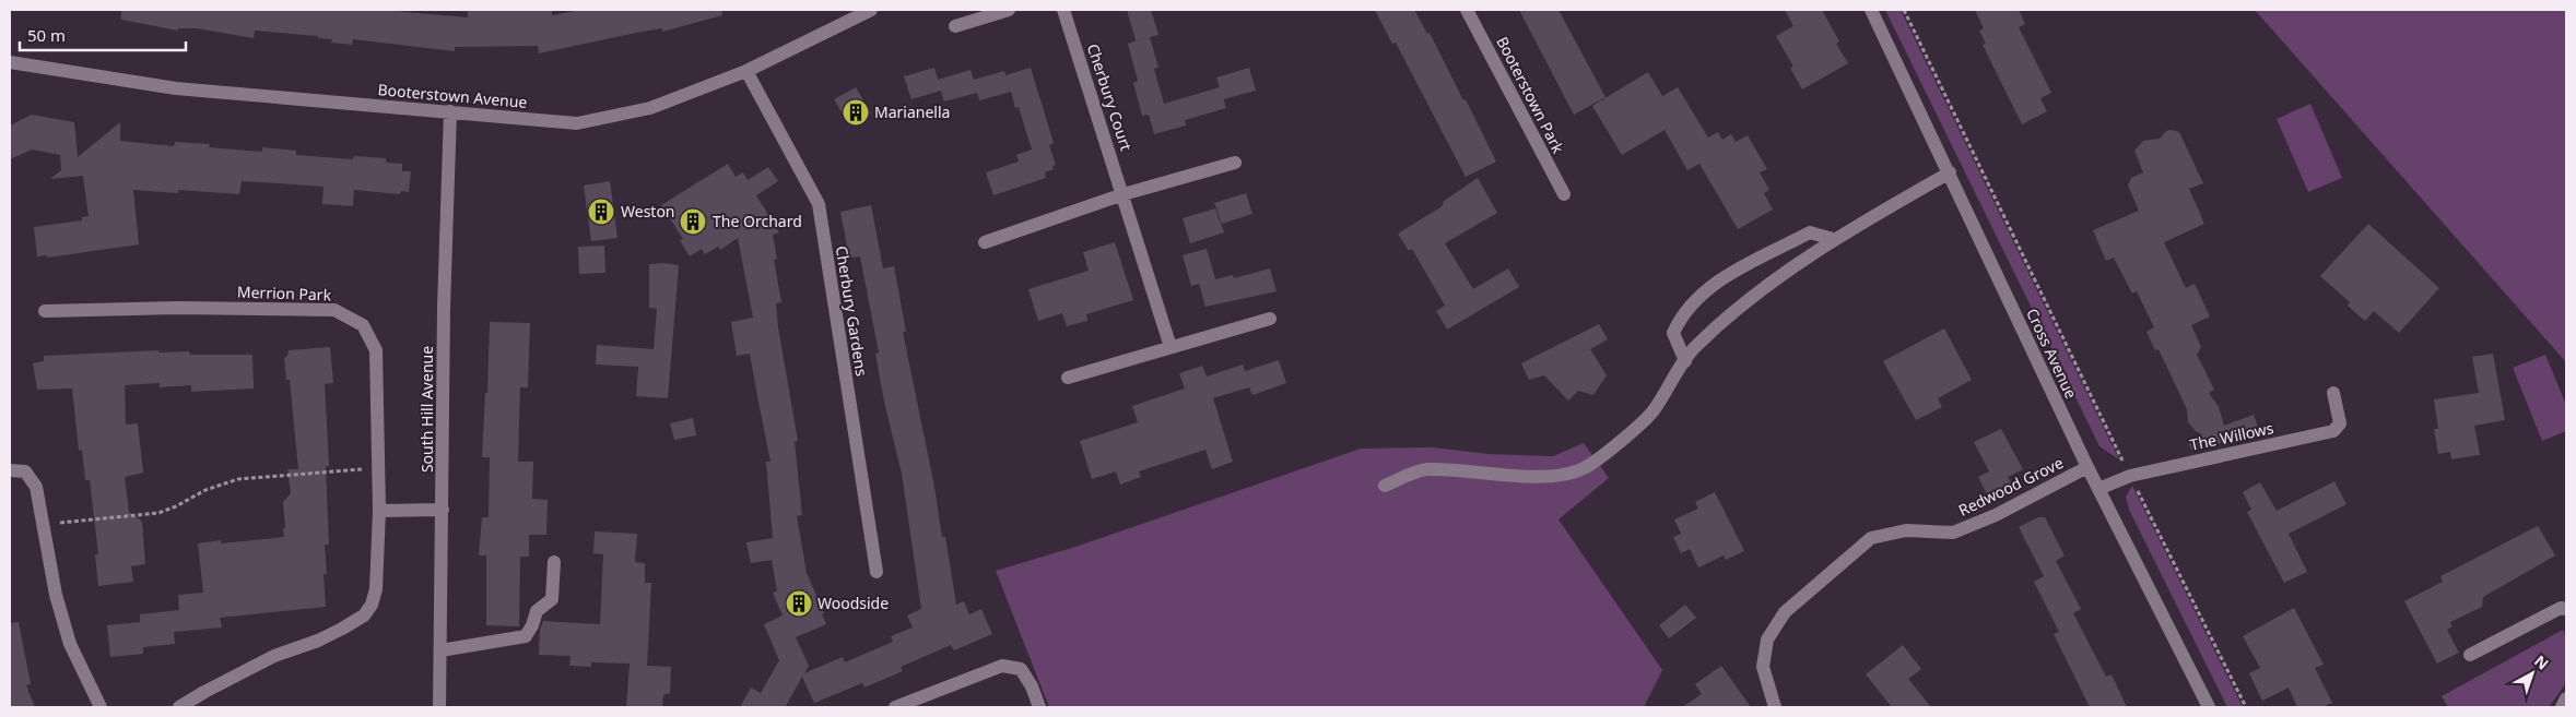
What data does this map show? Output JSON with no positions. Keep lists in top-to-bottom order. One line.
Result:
{"streets":{"street":["Booterstown Park","Booterstown Avenue","Cherbury Court","Merrion Park","Cherbury Gardens","Cross Avenue","South Hill Avenue","The Willows","Redwood Grove"]},"crossings":[["Booterstown Avenue","Cherbury Gardens"],["Booterstown Avenue","South Hill Avenue"],["Cross Avenue","The Willows"],["Cross Avenue","Redwood Grove"]],"places":{"building":["Marianella","Weston","The Orchard","Woodside"]},"scale_bar":"50 m","north":"top right"}
